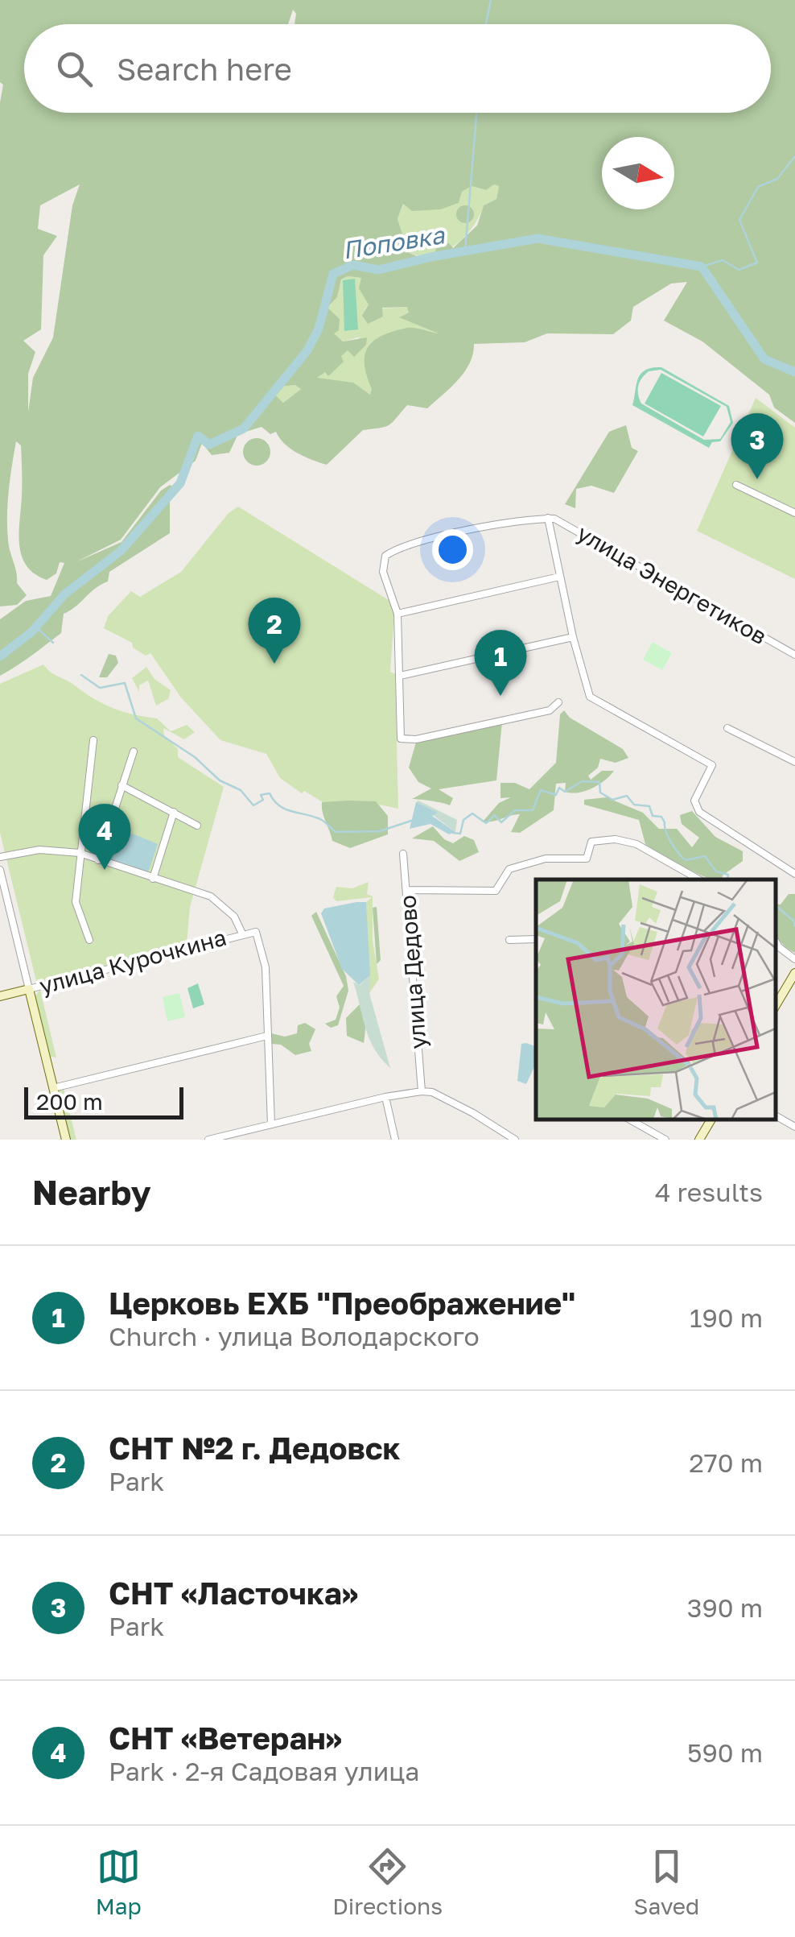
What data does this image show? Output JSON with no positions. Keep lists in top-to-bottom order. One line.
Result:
{"streets":{"street":["улица Энергетиков","улица Курочкина","улица Дедово"]},"water":["Поповка"],"scale_bar":"200 m","north":"right","page":{"search":"Search here","pins":["3","2","1","4"],"scale":"200 m","heading":["Nearby","4 results"],"list":[{"mark":"1","name":"Церковь ЕХБ \"Преображение\"","note":"Church · улица Володарского","value":"190 m"},{"mark":"2","name":"СНТ №2 г. Дедовск","note":"Park","value":"270 m"},{"mark":"3","name":"СНТ «Ласточка»","note":"Park","value":"390 m"},{"mark":"4","name":"СНТ «Ветеран»","note":"Park · 2-я Садовая улица","value":"590 m"}],"nav":["Map","Directions","Saved"]}}
